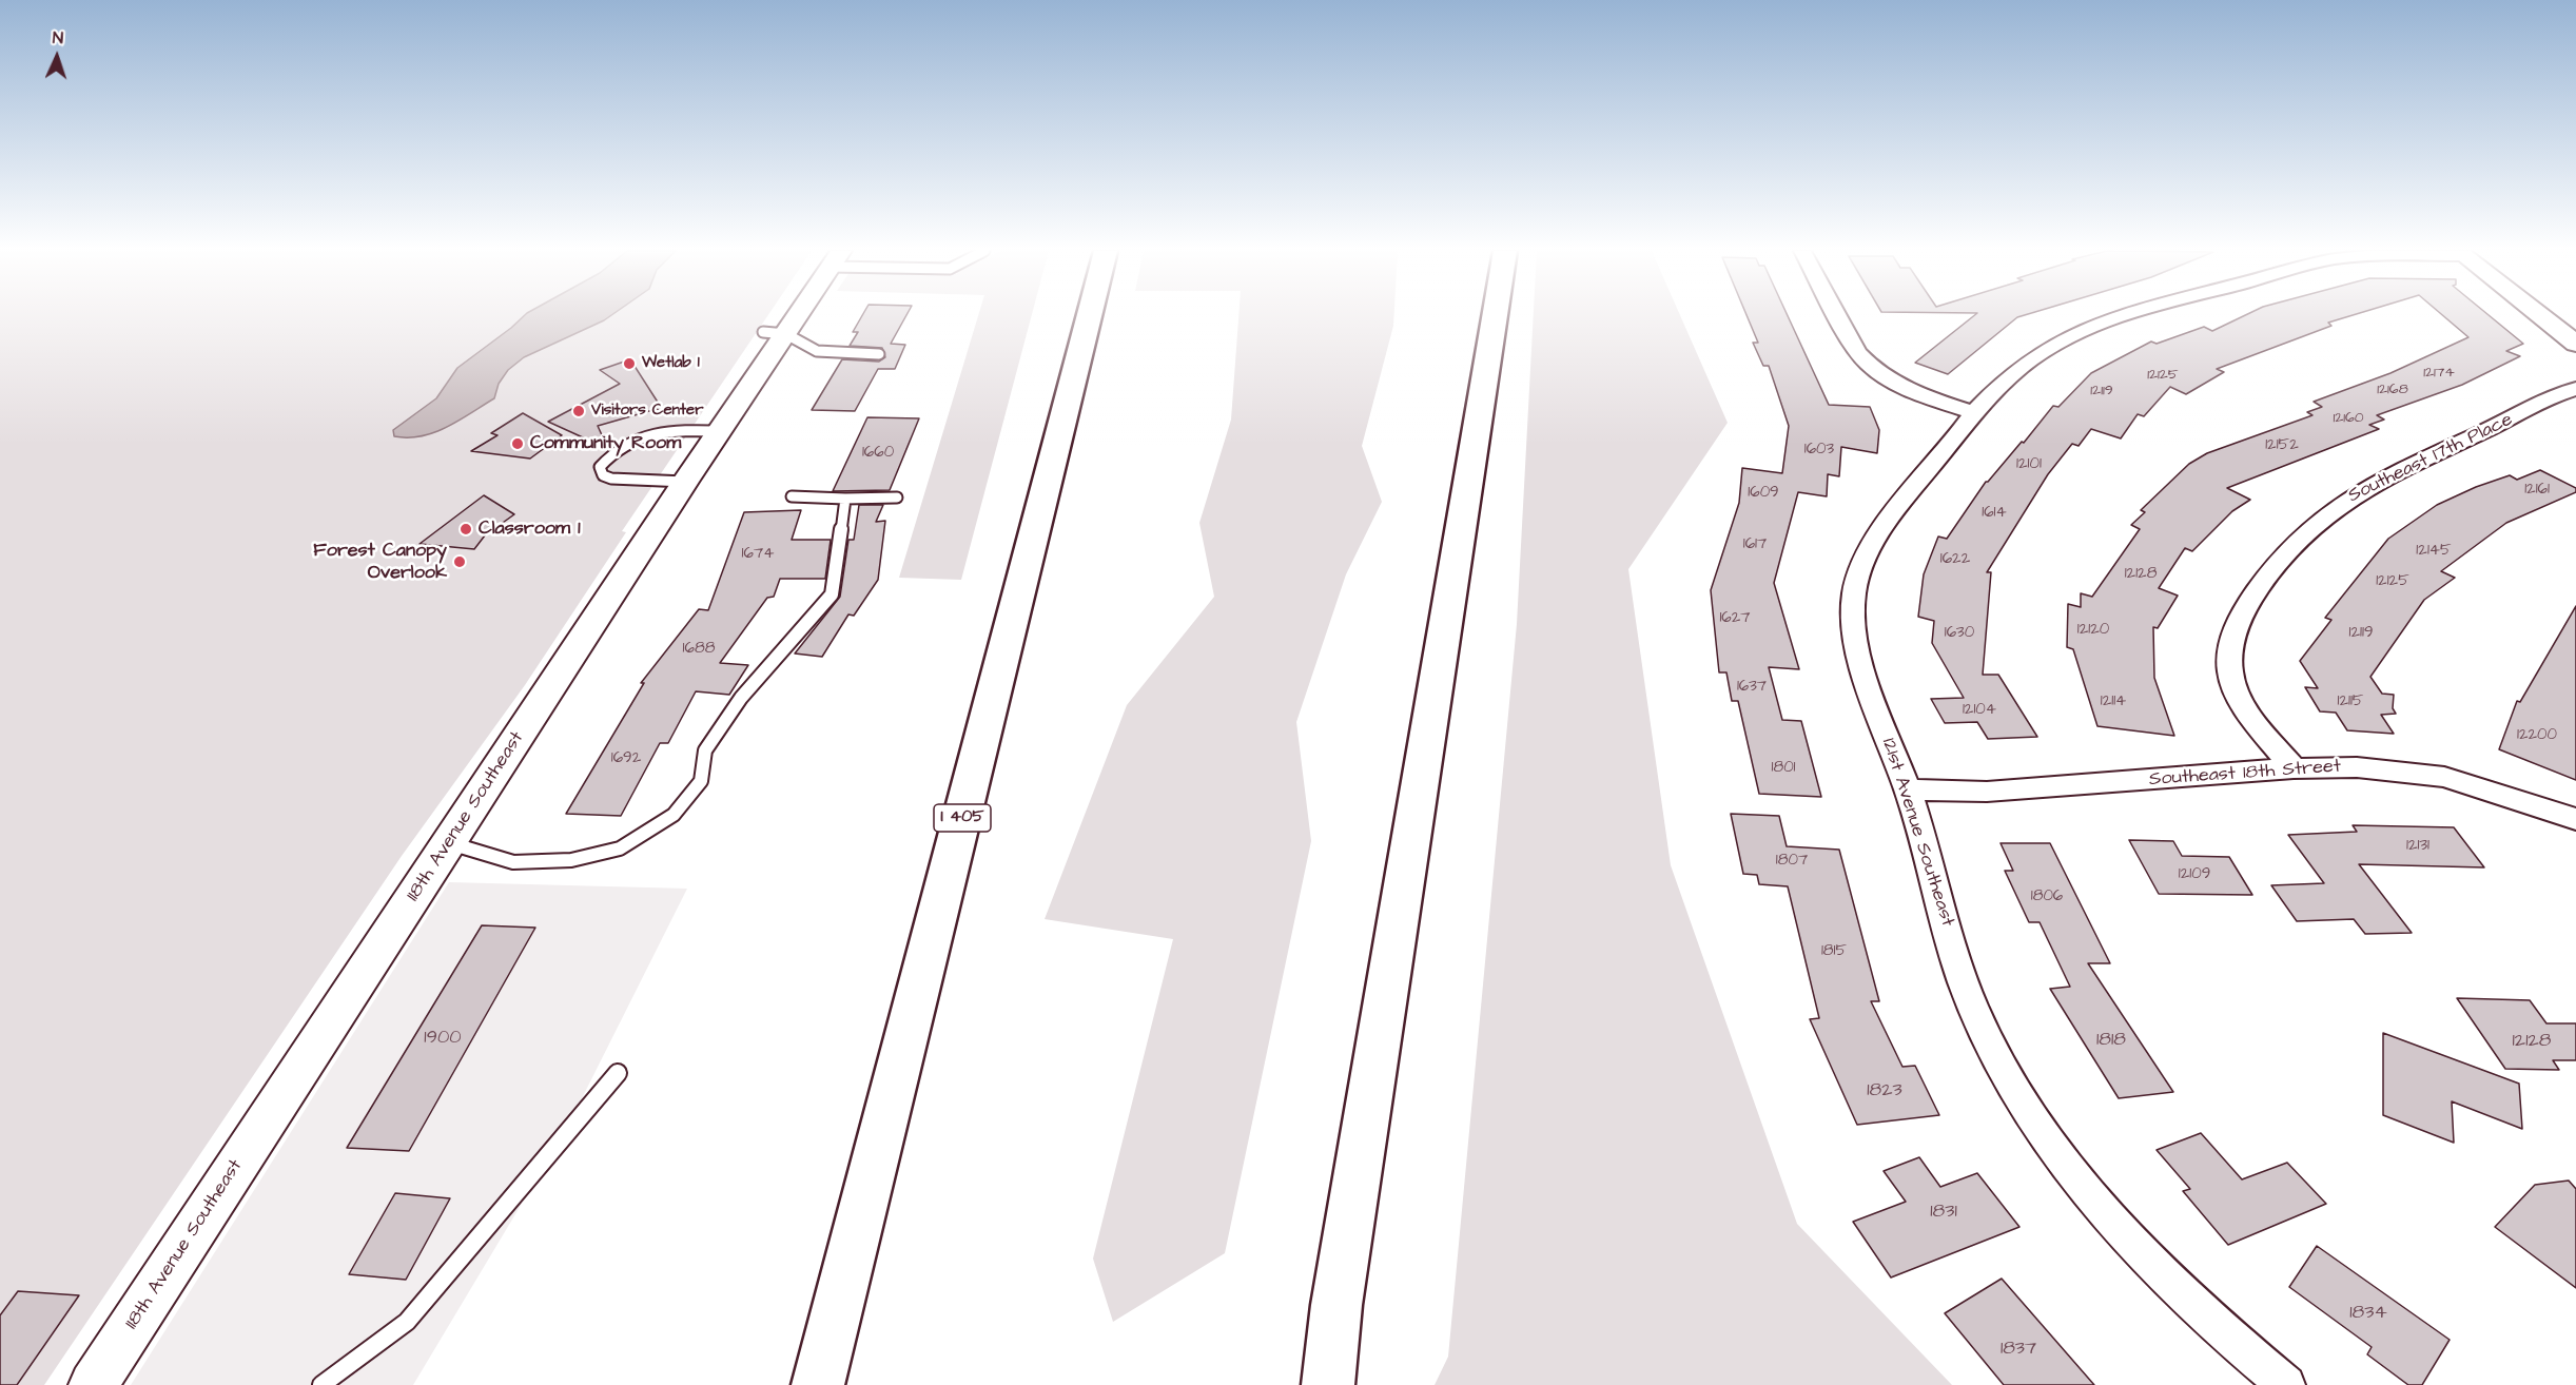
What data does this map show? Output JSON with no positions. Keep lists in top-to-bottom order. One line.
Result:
{"streets":{"highway":["I 405"],"street":["Southeast 17th Place","Southeast 18th Street","118th Avenue Southeast","121st Avenue Southeast"]},"crossings":[["Southeast 17th Place","Southeast 18th Street"],["Southeast 18th Street","121st Avenue Southeast"]],"places":["Wetlab 1","Visitors Center","Community Room","Classroom 1","Forest Canopy Overlook"],"house_numbers":["12174","12125","12168","12119","12160","12152","1603","1660","12101","12161","1609","1614","1617","12145","1674","1622","12128","12125","1627","12120","1630","12119","1688","1637","12114","12115","12104","12200","1692","1801","12131","1807","12109","1806","1815","1900","1818","12128","1823","1831","1834","1837"],"north":"top"}
